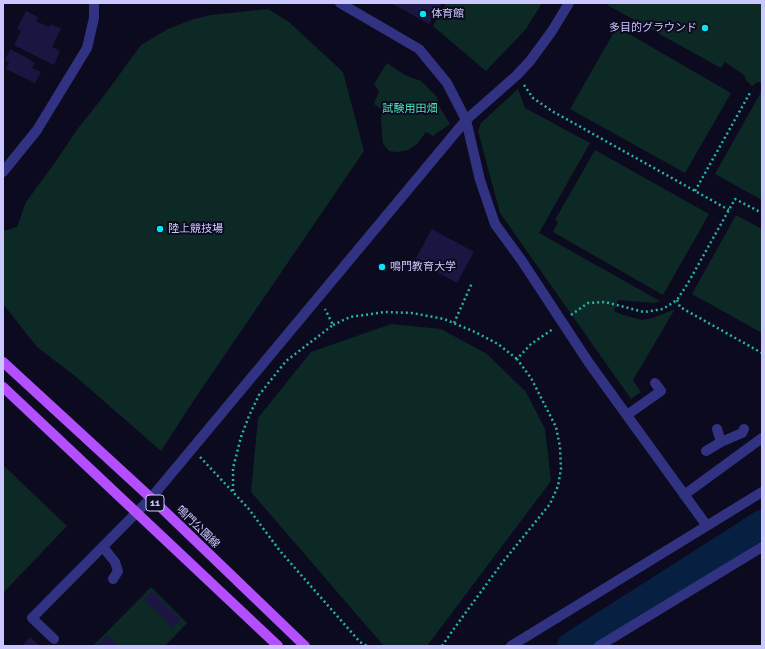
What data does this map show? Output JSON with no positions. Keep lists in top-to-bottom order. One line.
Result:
{"streets":{"main road":["11","鳴門公園線"]},"parks":["試験用田畑"],"places":["体育館","多目的グラウンド","陸上競技場","鳴門教育大学"]}
